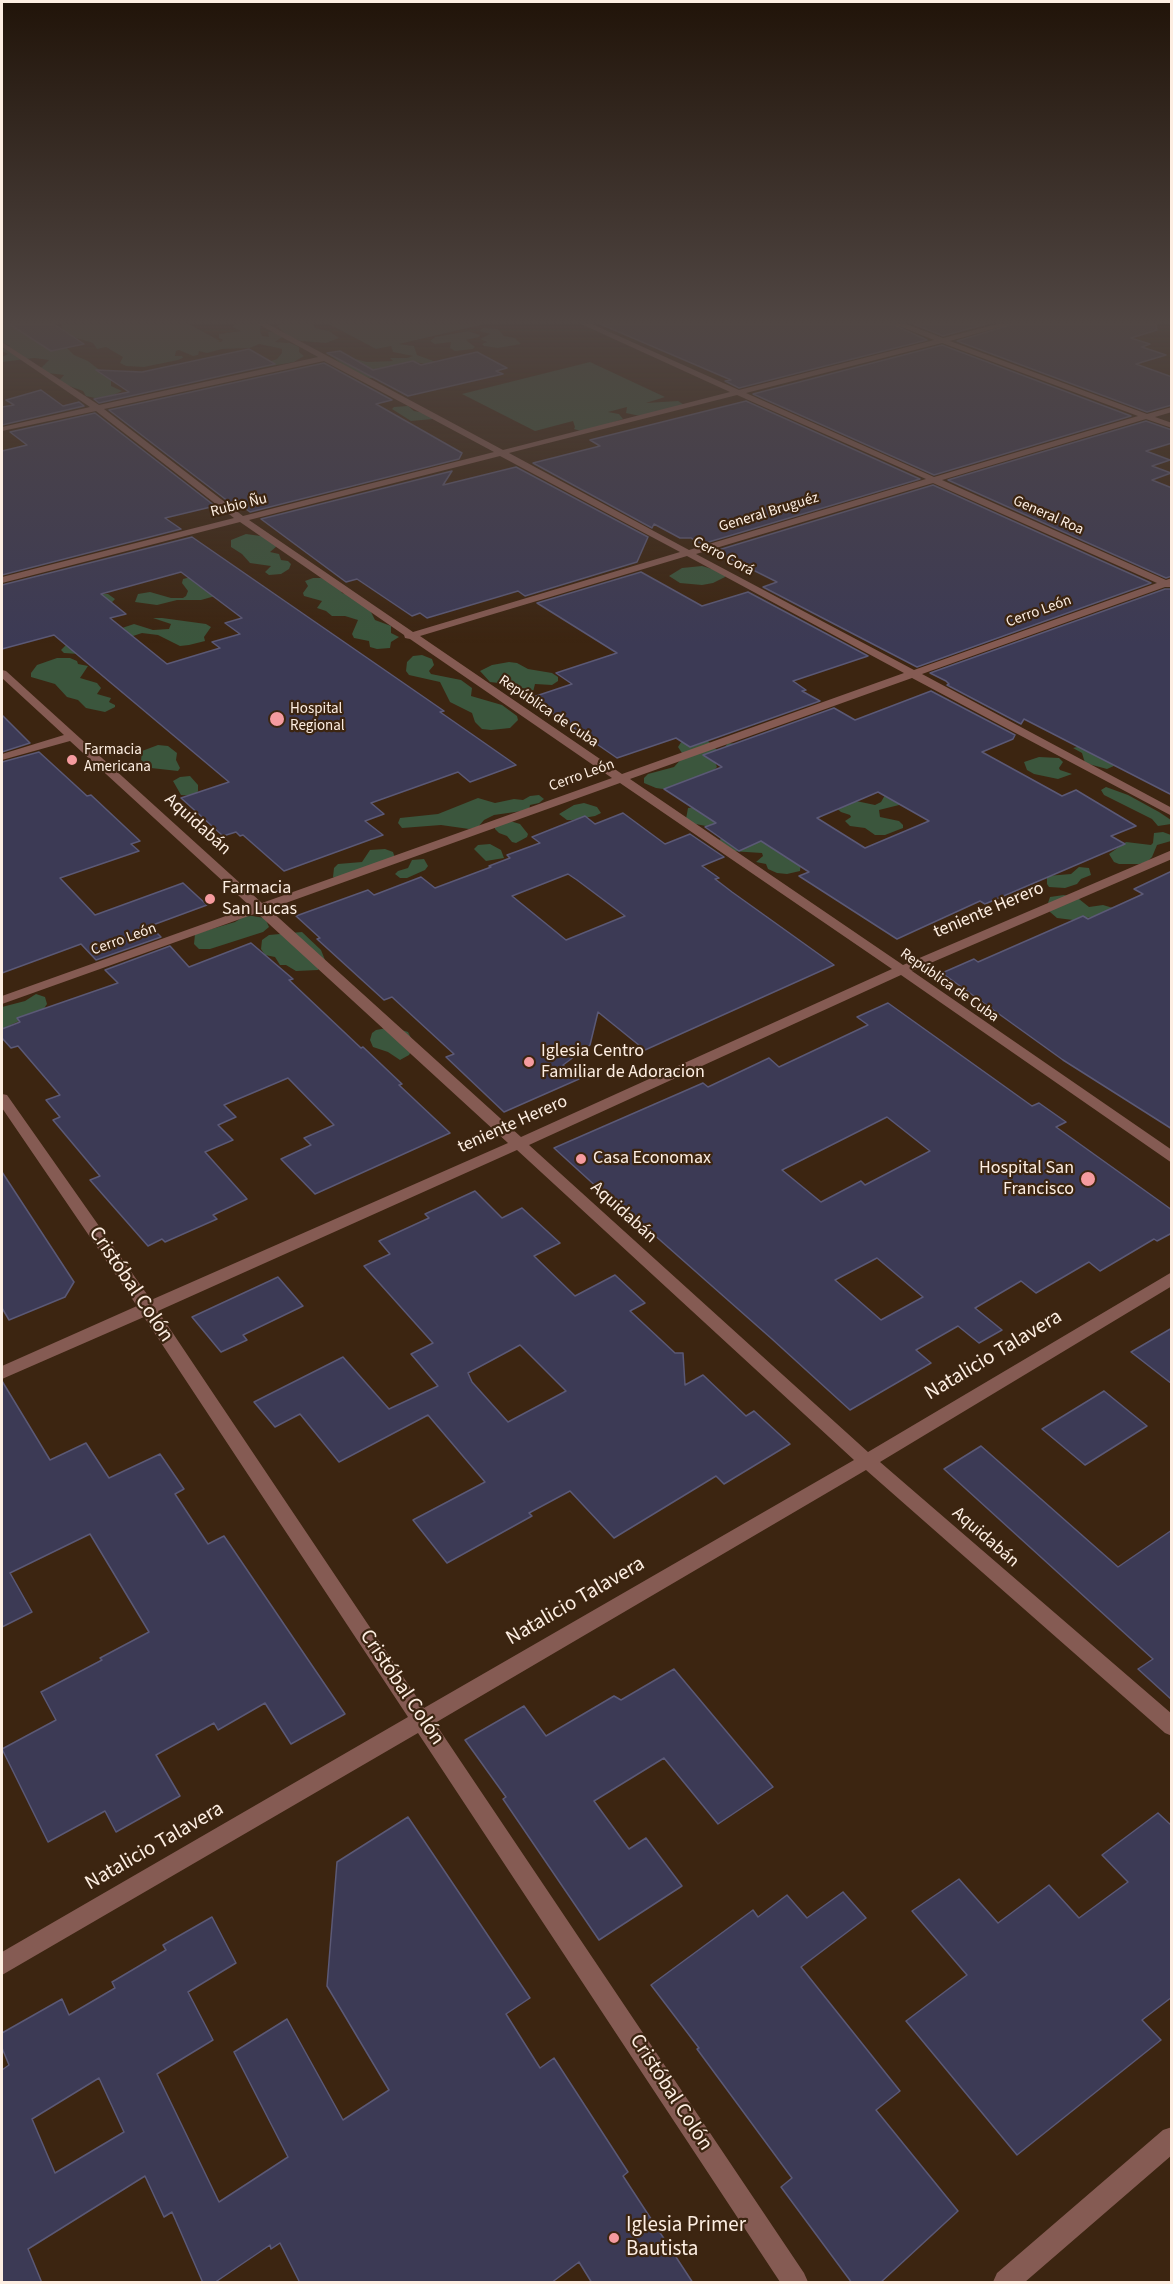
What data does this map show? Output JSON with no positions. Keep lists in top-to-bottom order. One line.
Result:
{"streets":{"street":["Rubio Ñu","General Bruguéz","General Roa","Cerro Corá","Cerro León","República de Cuba","Aquidabán","teniente Herero","Cristóbal Colón","Natalicio Talavera"]},"crossings":[["Rubio Ñu","Cerro Corá"],["Rubio Ñu","República de Cuba"],["General Bruguéz","General Roa"],["General Bruguéz","Cerro Corá"],["General Bruguéz","República de Cuba"],["General Roa","Cerro León"],["Cerro Corá","Cerro León"],["Cerro León","República de Cuba"],["Cerro León","Aquidabán"],["República de Cuba","teniente Herero"],["Aquidabán","teniente Herero"],["Aquidabán","Natalicio Talavera"],["teniente Herero","Cristóbal Colón"],["Cristóbal Colón","Natalicio Talavera"]],"places":["Hospital Regional","Farmacia Americana","Farmacia San Lucas","Iglesia Centro Familiar de Adoracion","Casa Economax","Hospital San Francisco","Iglesia Primer Bautista"]}
